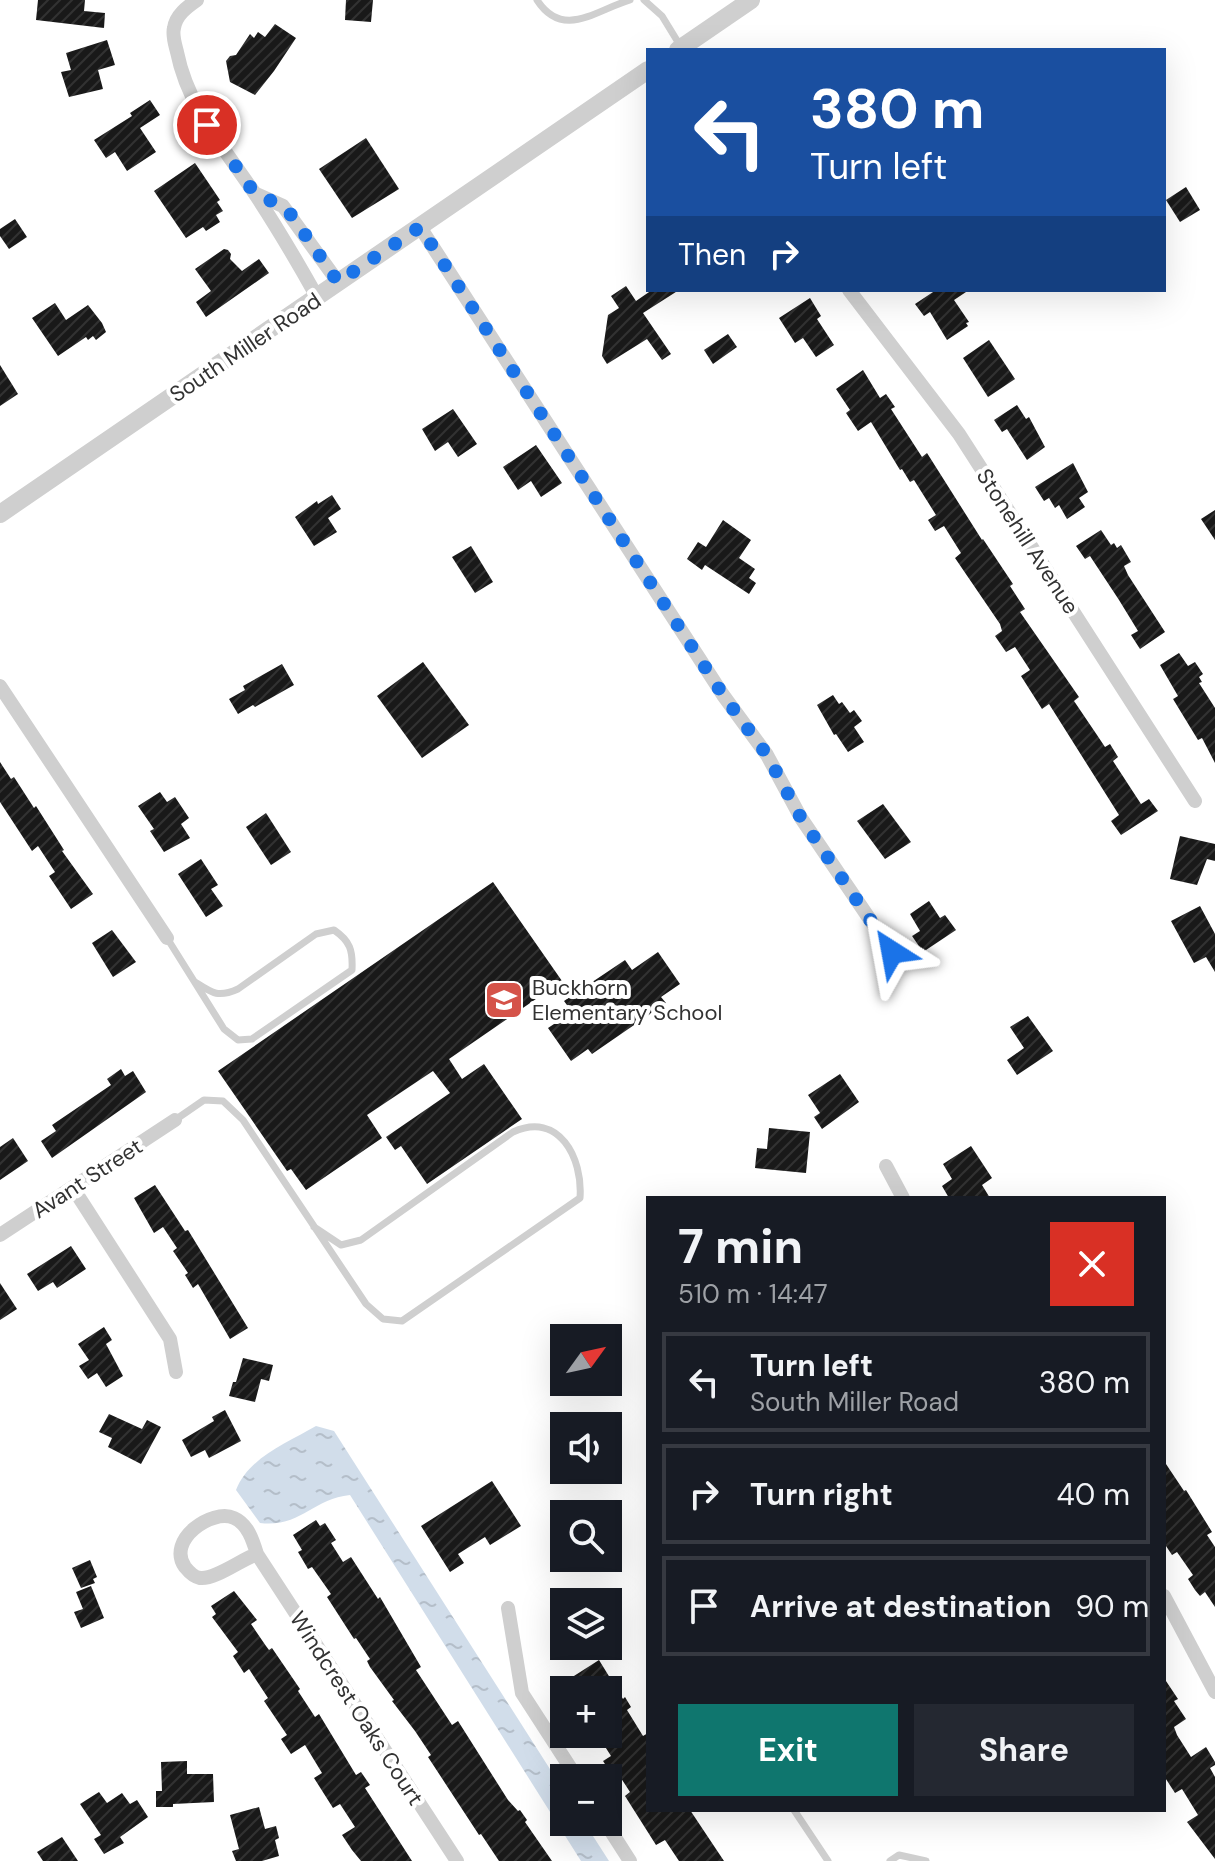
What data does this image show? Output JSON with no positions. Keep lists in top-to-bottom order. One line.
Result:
{"streets":{"street":["South Miller Road","Stonehill Avenue","Avant Street","Windcrest Oaks Court"]},"places":{"school or university":["Buckhorn Elementary School"]},"north":"top right","page":{"turn":["380 m","Turn left"],"then":"Then","heading":["7 min","510 m · 14:47"],"map_buttons":["+","−"],"list":[{"name":"Turn left","note":"South Miller Road","value":"380 m"},{"name":"Turn right","value":"40 m"},{"name":"Arrive at destination","value":"90 m"}],"buttons":["Exit","Share"]}}
